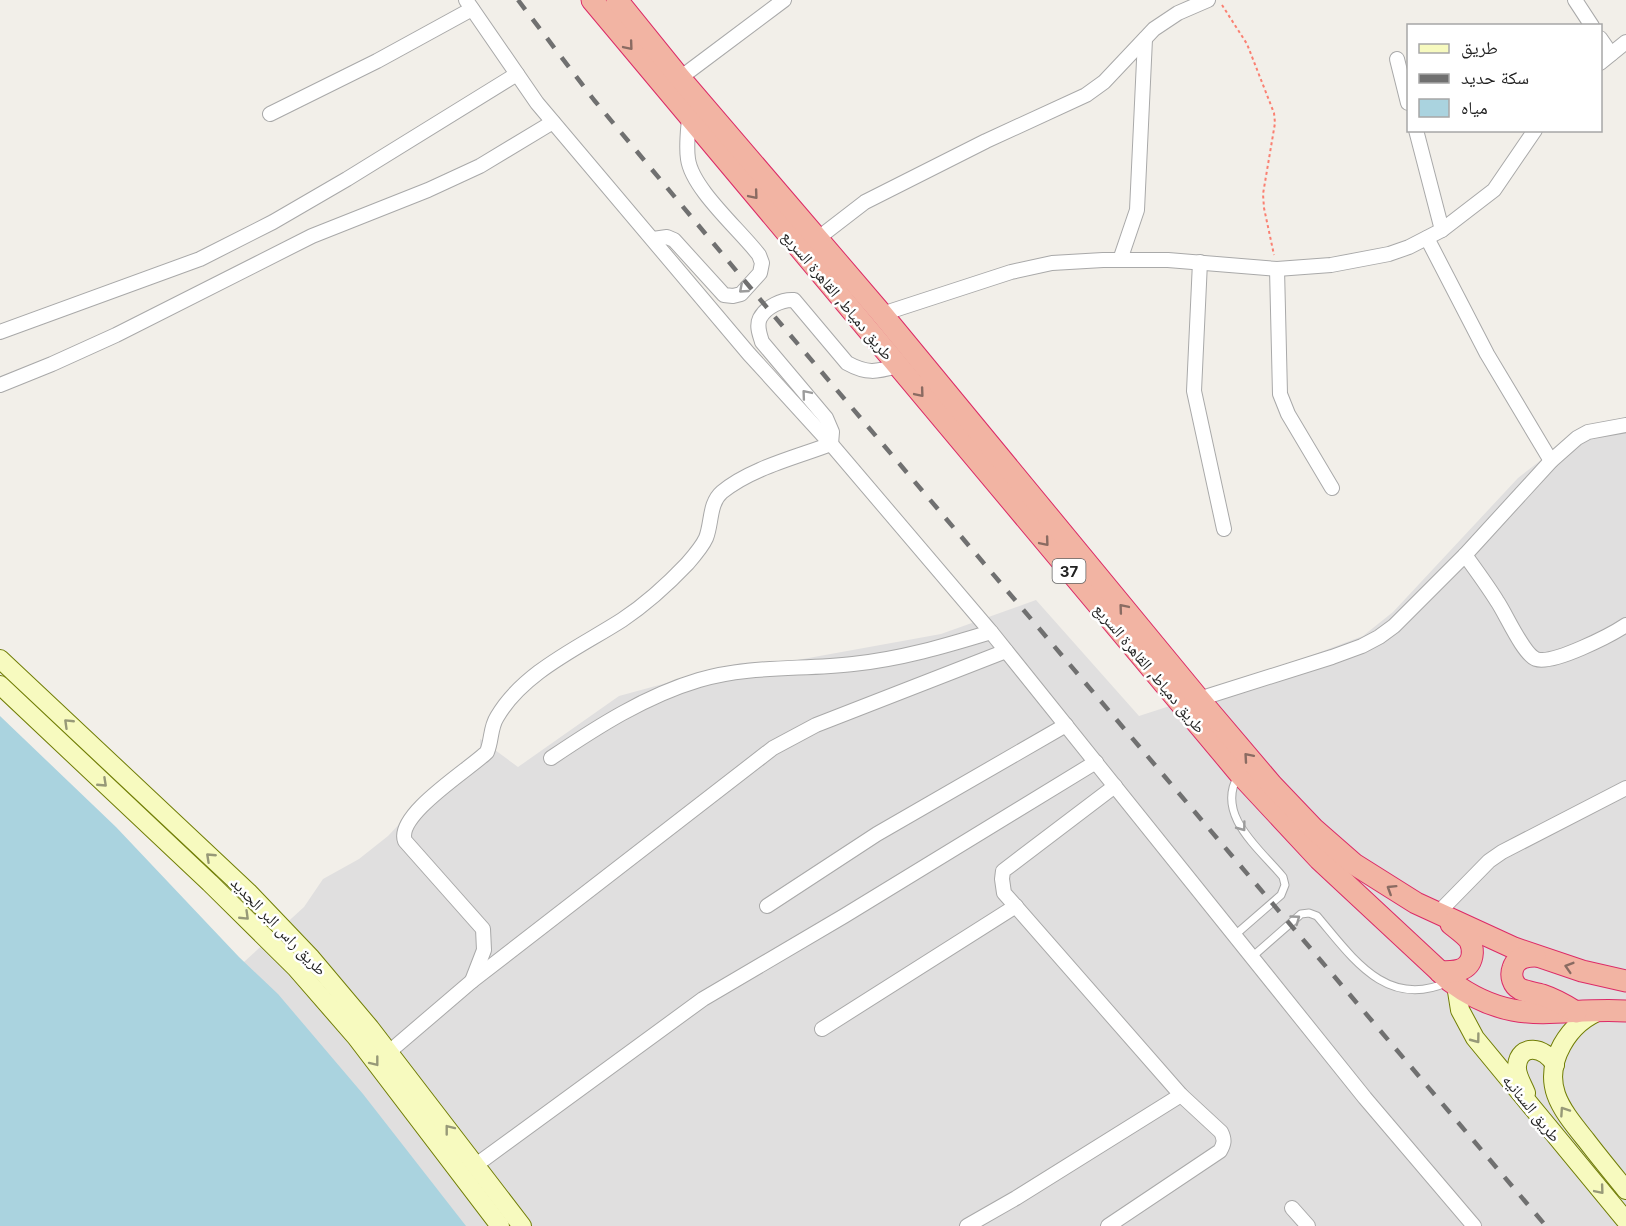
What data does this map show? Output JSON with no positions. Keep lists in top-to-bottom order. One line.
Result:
{"streets":{"highway":["طريق دمياط, القاهرة السريع","37"],"main road":["طريق راس البر الجديد","طريق السنانيه"]},"crossings":[["طريق دمياط, القاهرة السريع","طريق السنانيه"]],"legend":["طريق","سكة حديد","مياه"]}
